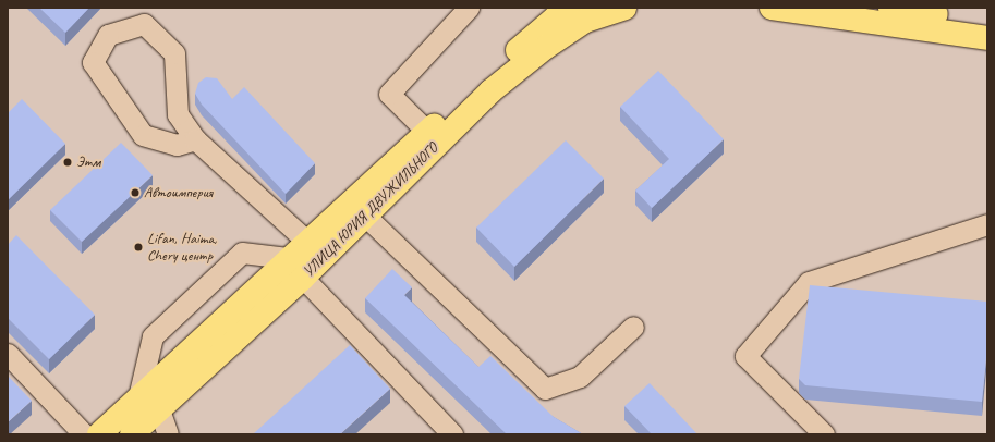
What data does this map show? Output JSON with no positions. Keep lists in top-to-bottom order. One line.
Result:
{"streets":{"main road":["УЛИЦА ЮРИЯ ДВУЖИЛЬНОГО"]},"places":["Этм","Автоимперия","Lifan, Haima, Chery центр"]}
